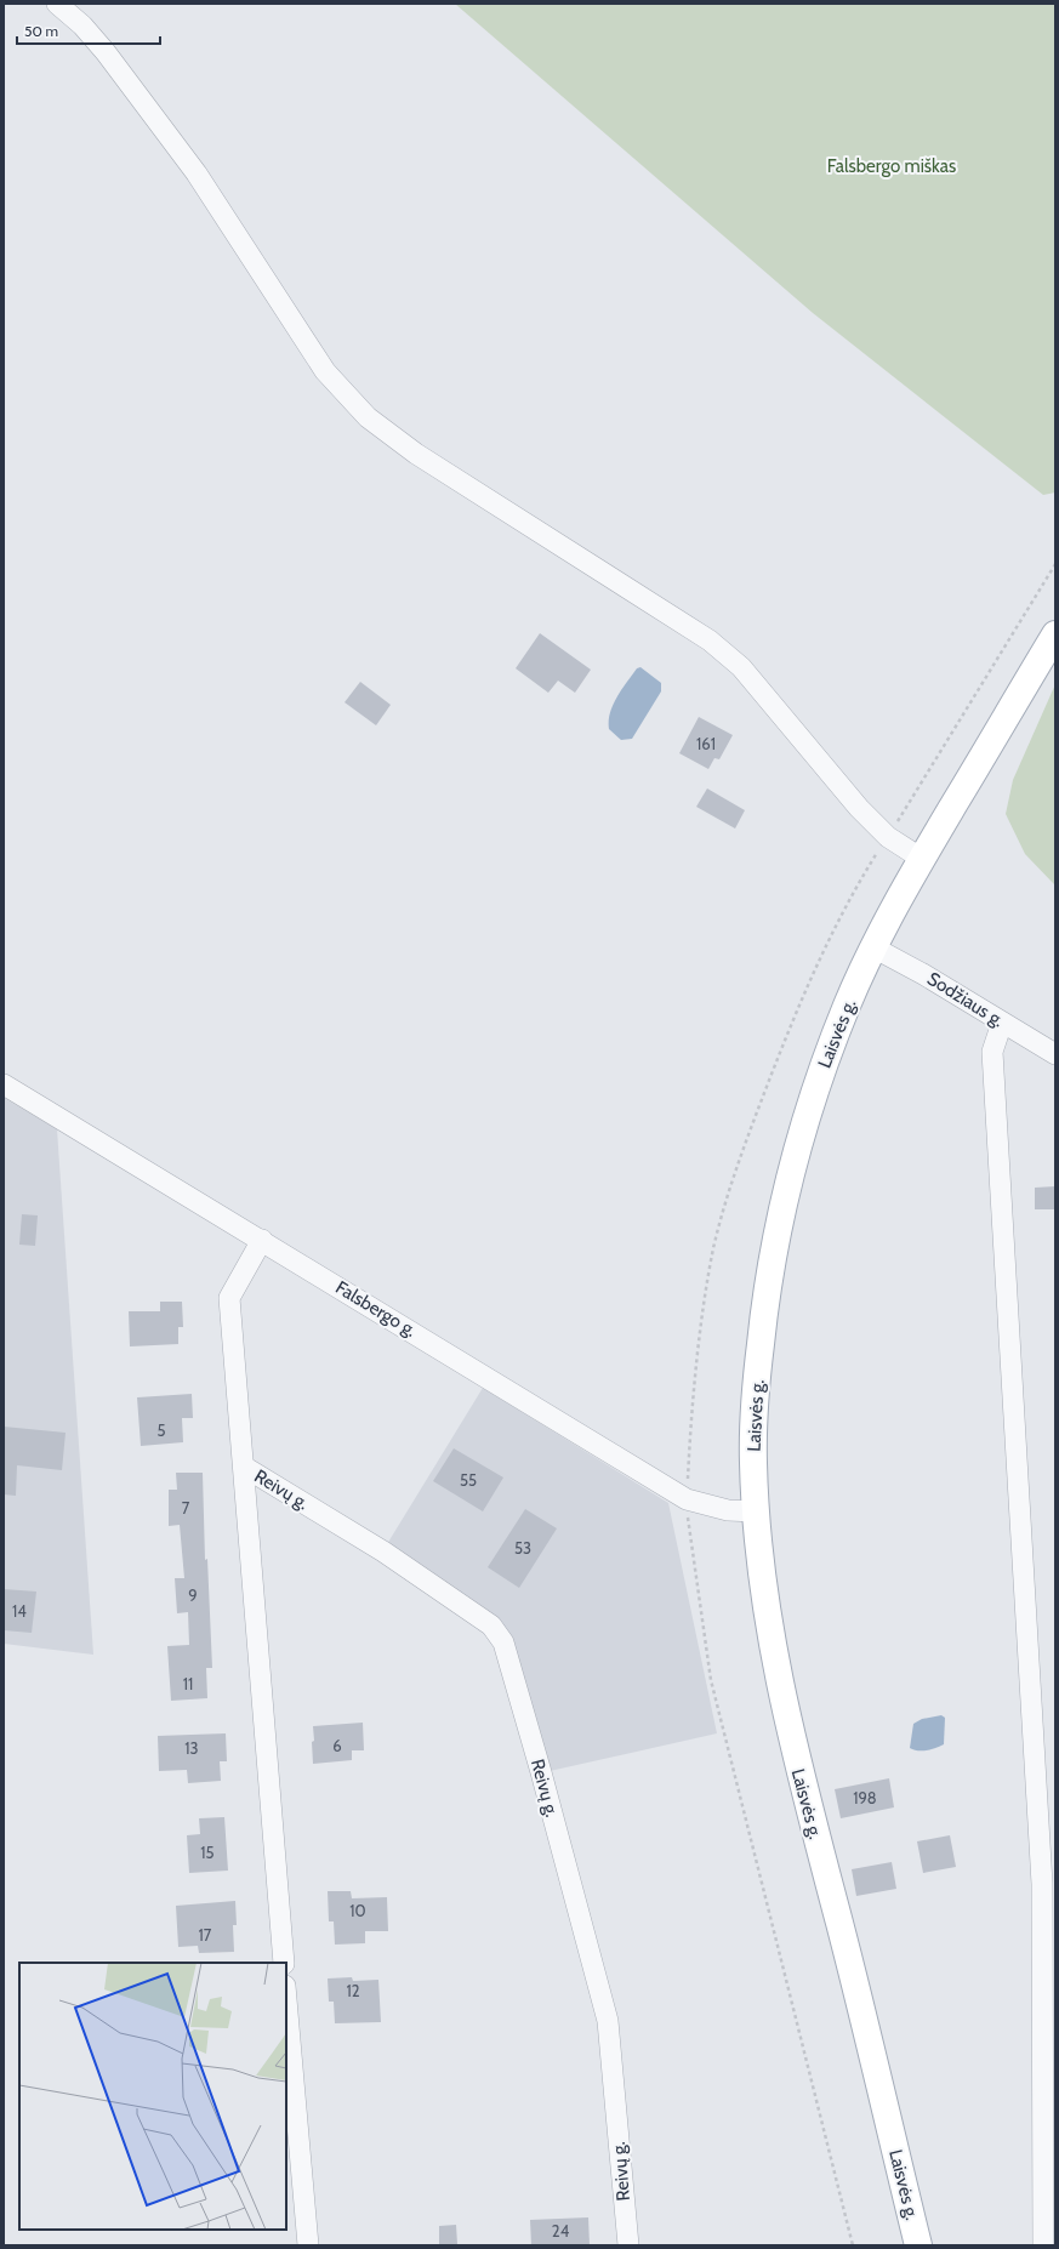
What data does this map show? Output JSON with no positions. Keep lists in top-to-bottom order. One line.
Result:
{"streets":{"main road":["Laisvės g."],"street":["Sodžiaus g.","Falsbergo g.","Reivų g."]},"crossings":[["Sodžiaus g.","Laisvės g."],["Laisvės g.","Falsbergo g."],["Falsbergo g.","Reivų g."]],"parks":["Falsbergo miškas"],"house_numbers":["161","5","55","7","53","9","14","11","6","13","198","15","10","17","12","24"],"scale_bar":"50 m"}
